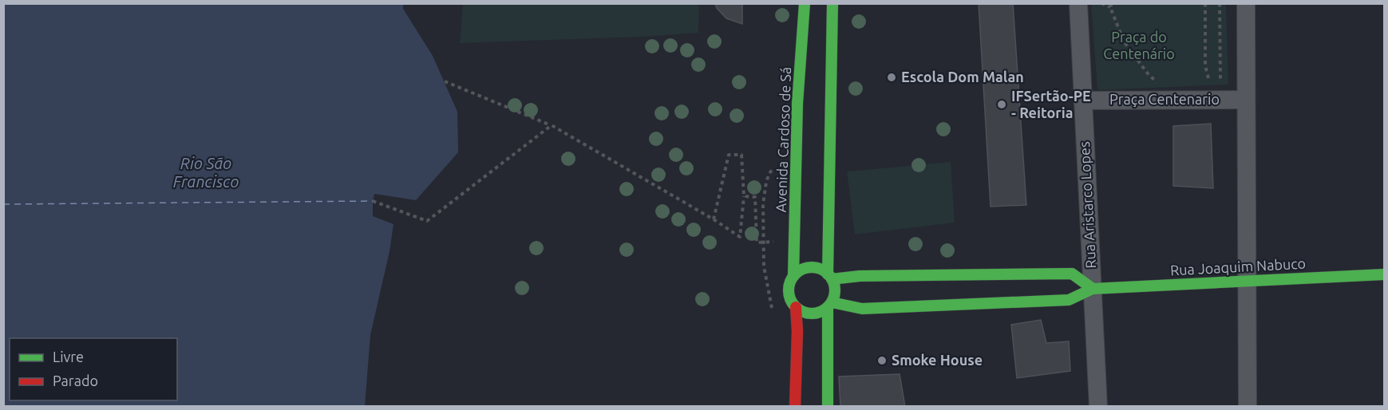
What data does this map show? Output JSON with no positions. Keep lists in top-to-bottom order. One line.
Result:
{"streets":{"main road":["Avenida Cardoso de Sá","Rua Joaquim Nabuco"],"street":["Praça Centenario","Rua Aristarco Lopes"]},"crossings":[["Praça Centenario","Rua Aristarco Lopes"],["Avenida Cardoso de Sá","Rua Joaquim Nabuco"],["Rua Aristarco Lopes","Rua Joaquim Nabuco"]],"water":["Rio São Francisco"],"parks":["Praça do Centenário"],"places":["Escola Dom Malan","IFSertão-PE - Reitoria","Smoke House"],"legend":["Livre","Parado"]}
